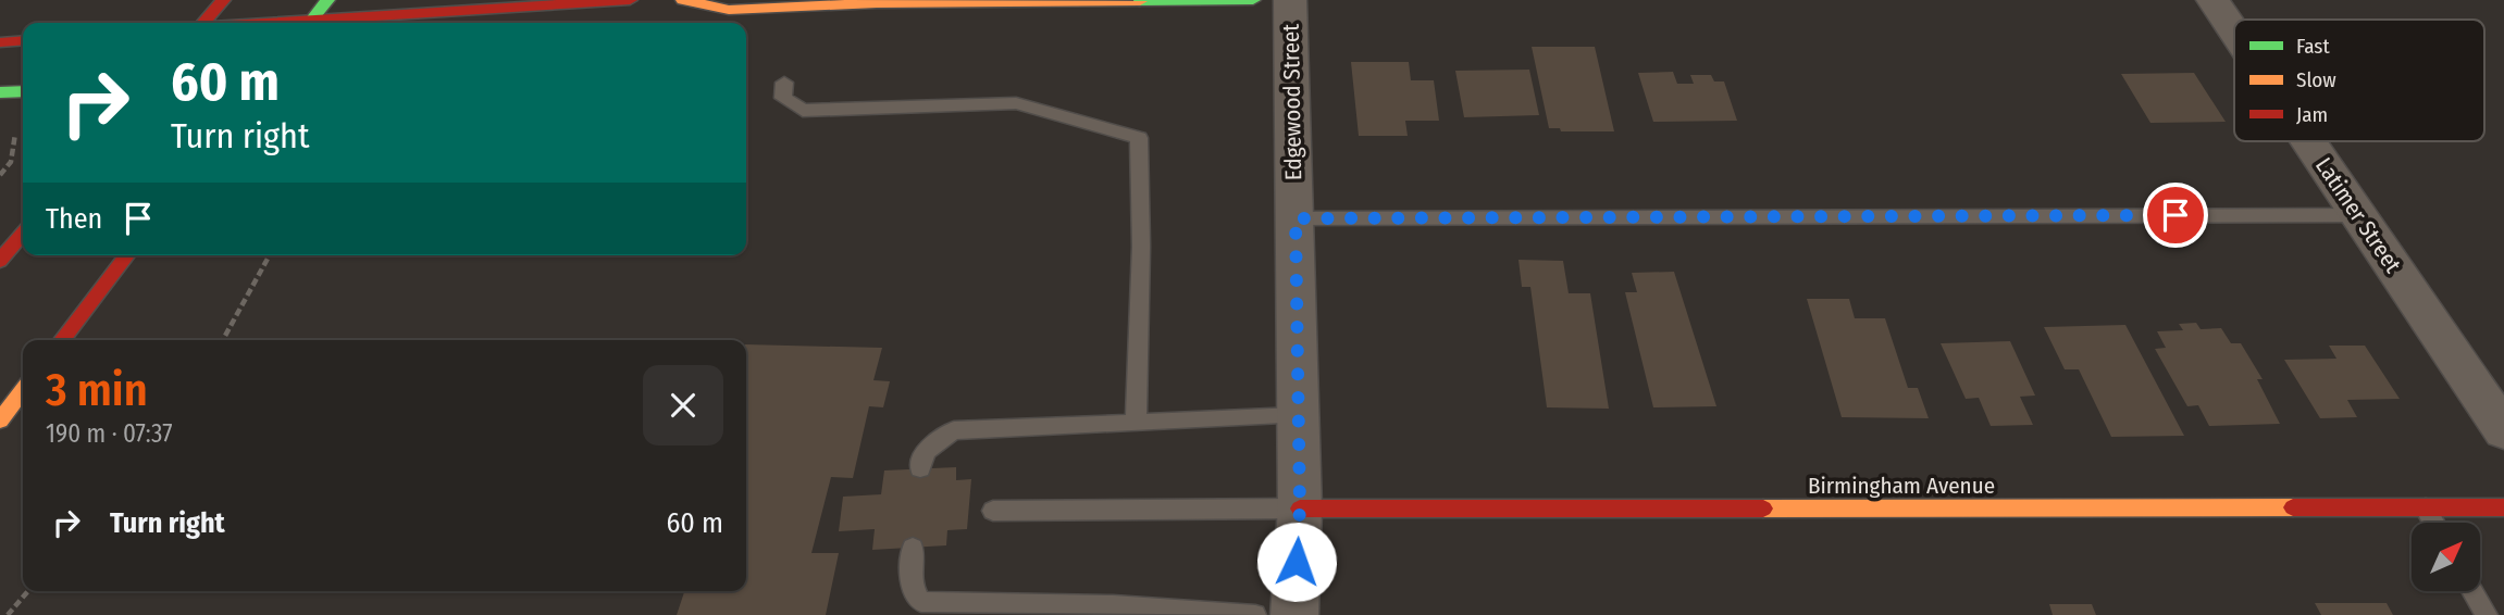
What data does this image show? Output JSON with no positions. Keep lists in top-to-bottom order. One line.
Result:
{"streets":{"street":["Edgewood Street","Latimer Street","Birmingham Avenue"]},"crossings":[["Edgewood Street","Birmingham Avenue"]],"legend":["Fast","Slow","Jam"],"north":"top right","page":{"turn":["60 m","Turn right"],"then":"Then","heading":["3 min","190 m · 07:37"],"list":[{"name":"Turn right","value":"60 m"}]}}
